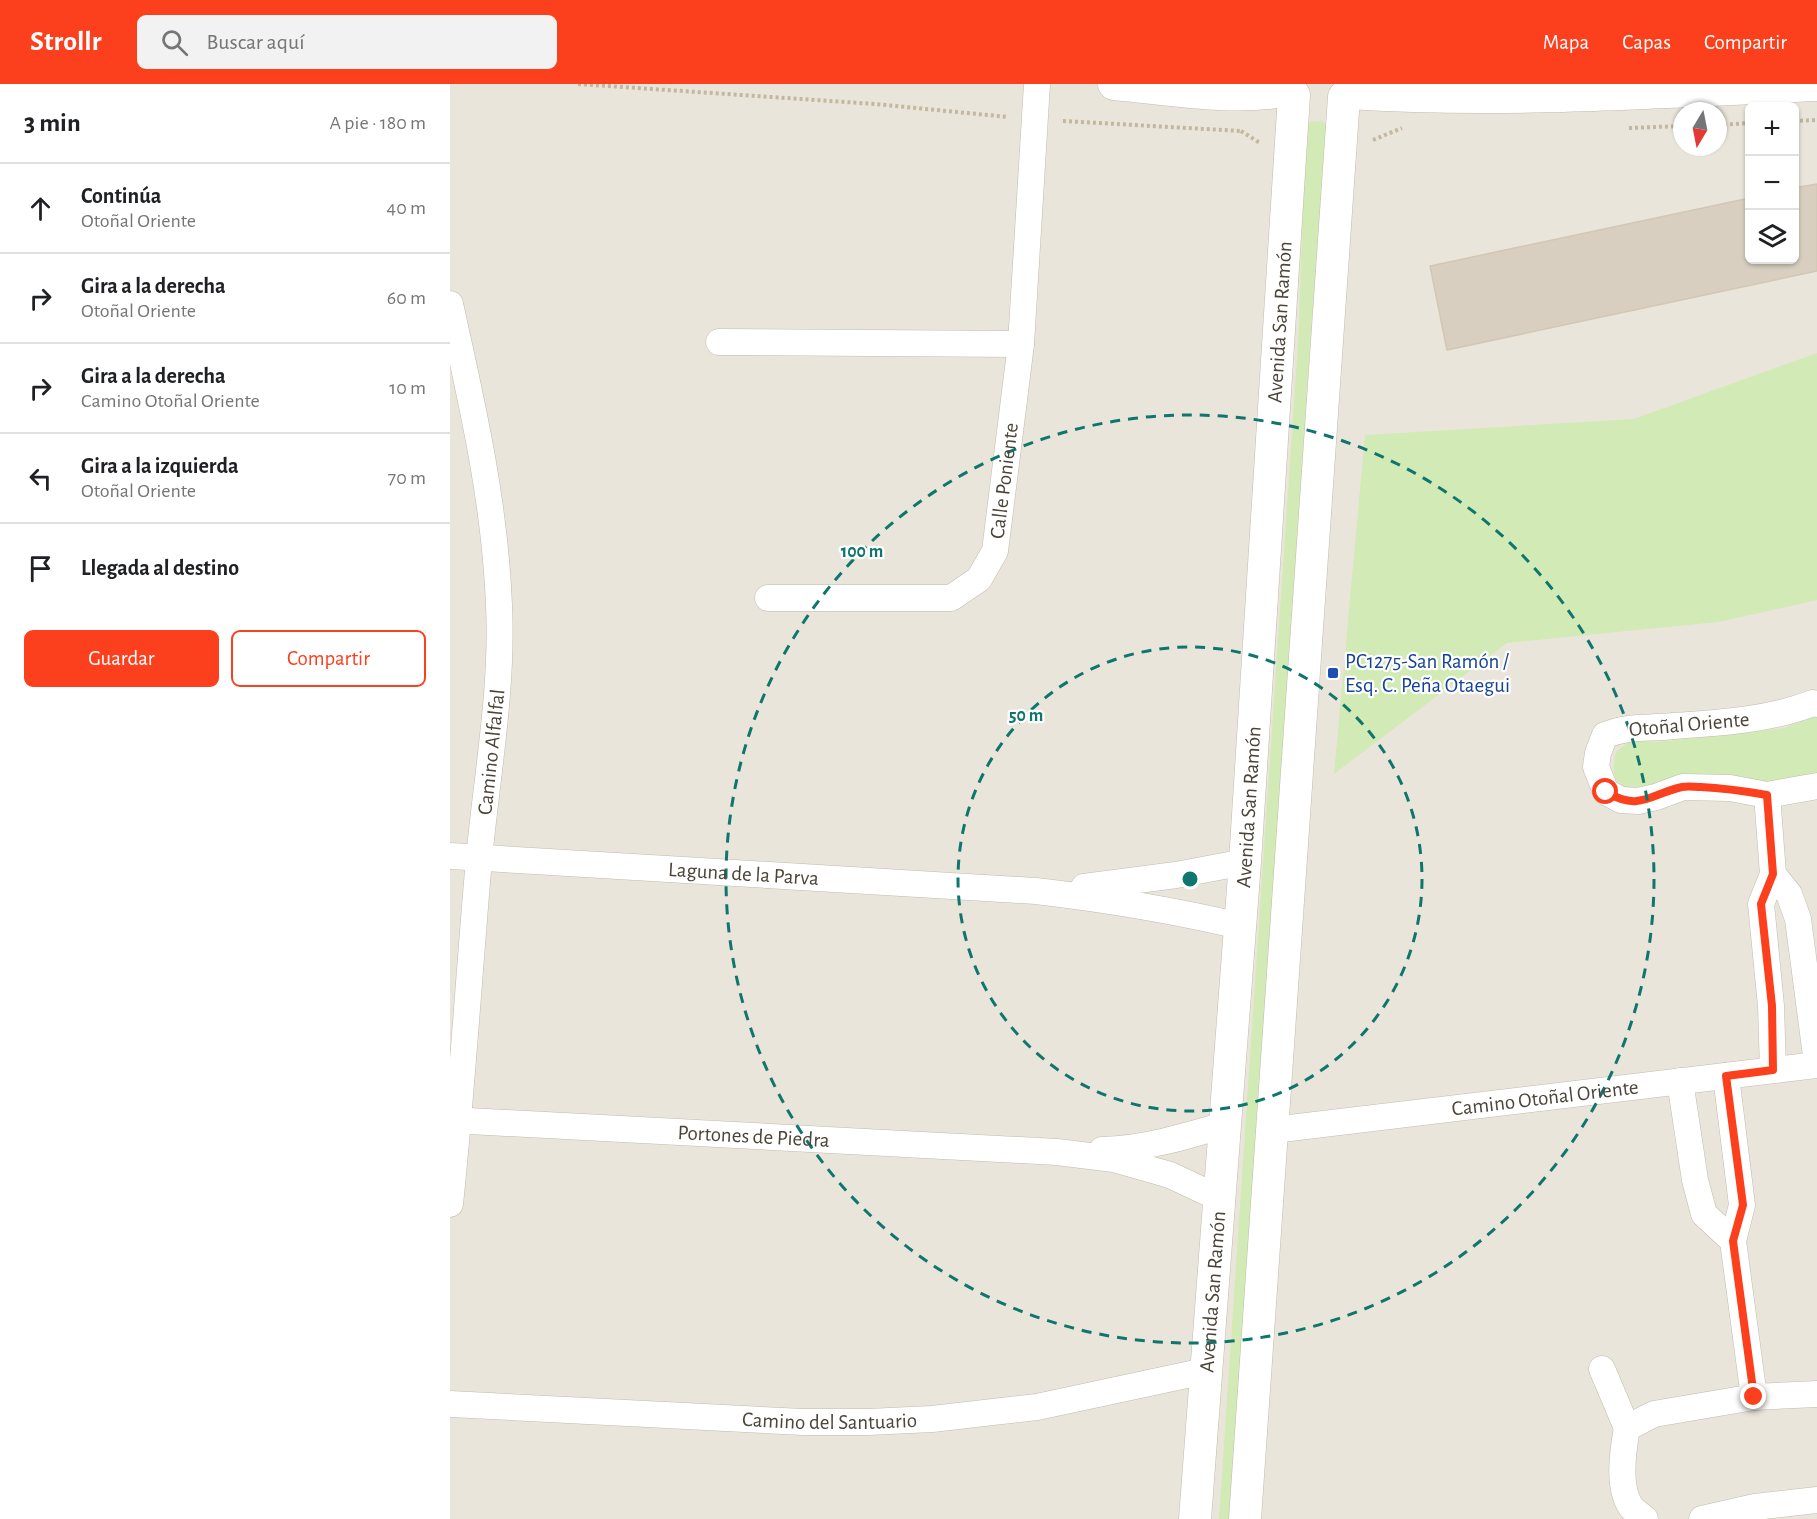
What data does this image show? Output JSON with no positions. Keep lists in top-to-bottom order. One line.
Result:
{"streets":{"street":["Avenida San Ramón","Calle Poniente","Otoñal Oriente","Camino Alfalfal","Laguna de la Parva","Camino Otoñal Oriente","Portones de Piedra","Camino del Santuario"]},"crossings":[["Avenida San Ramón","Laguna de la Parva"],["Avenida San Ramón","Portones de Piedra"],["Avenida San Ramón","Camino del Santuario"],["Camino Alfalfal","Laguna de la Parva"],["Camino Alfalfal","Portones de Piedra"]],"places":{"transit":["PC1275-San Ramón / Esq. C. Peña Otaegui"]},"north":"bottom","page":{"header":"Strollr","search":"Buscar aquí","nav":["Mapa","Capas","Compartir"],"heading":["3 min","A pie · 180 m"],"map_buttons":["+","−"],"list":[["Continúa","Otoñal Oriente","40 m"],["Gira a la derecha","Otoñal Oriente","60 m"],["Gira a la derecha","Camino Otoñal Oriente","10 m"],["Gira a la izquierda","Otoñal Oriente","70 m"],"Llegada al destino"],"buttons":["Guardar","Compartir"]},"rings":["100 m","50 m"]}
